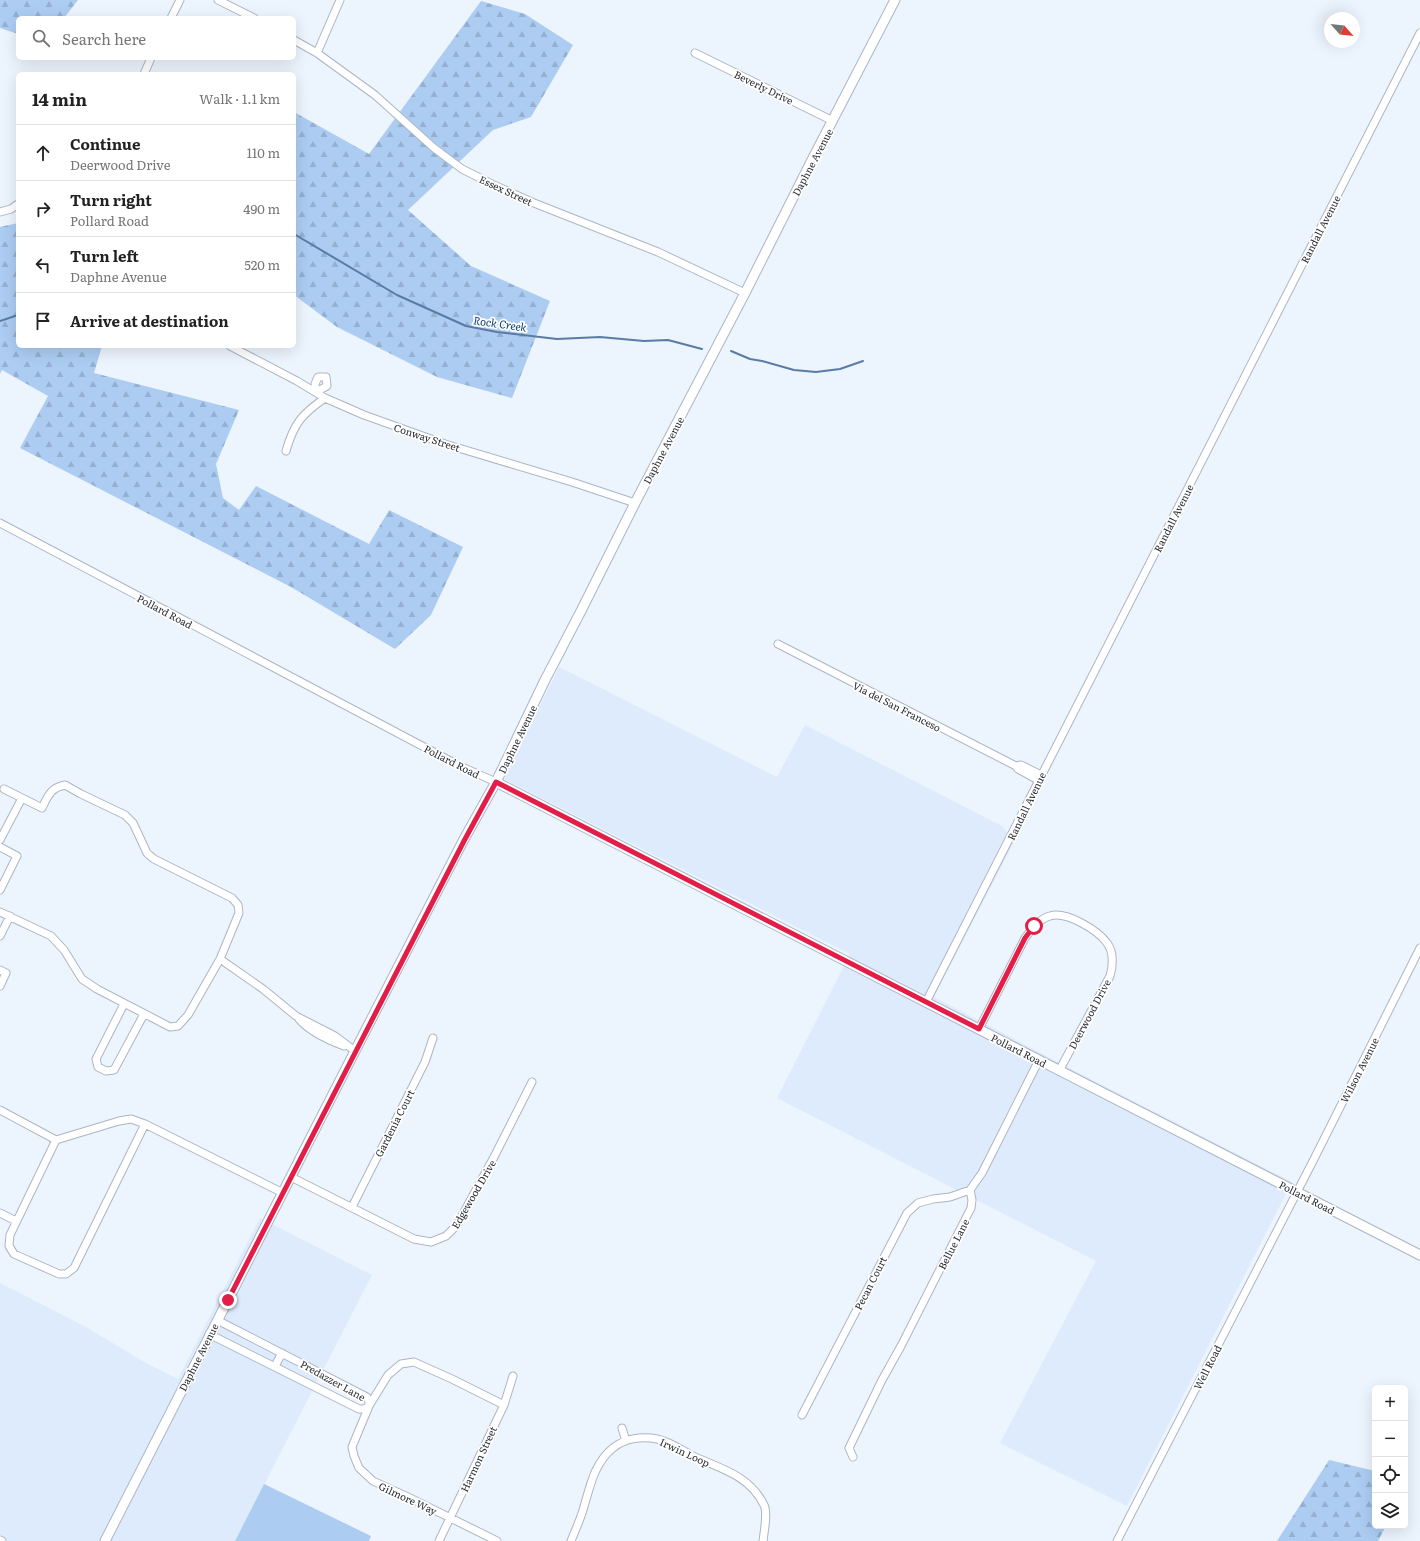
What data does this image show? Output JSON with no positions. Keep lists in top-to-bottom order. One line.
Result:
{"streets":{"street":["Beverly Drive","Daphne Avenue","Essex Street","Randall Avenue","Conway Street","Pollard Road","Via del San Franceso","Deerwood Drive","Wilson Avenue","Gardenia Court","Edgewood Drive","Bellue Lane","Pecan Court","Well Road","Predazzer Lane","Irwin Loop","Harmon Street","Gilmore Way"]},"crossings":[["Beverly Drive","Daphne Avenue"],["Daphne Avenue","Essex Street"],["Daphne Avenue","Conway Street"],["Daphne Avenue","Pollard Road"],["Daphne Avenue","Edgewood Drive"],["Daphne Avenue","Predazzer Lane"],["Randall Avenue","Pollard Road"],["Randall Avenue","Via del San Franceso"],["Pollard Road","Deerwood Drive"],["Pollard Road","Wilson Avenue"],["Pollard Road","Well Road"],["Wilson Avenue","Well Road"],["Gardenia Court","Edgewood Drive"],["Bellue Lane","Pecan Court"],["Predazzer Lane","Gilmore Way"],["Harmon Street","Gilmore Way"]],"water":["Rock Creek"],"north":"bottom right","page":{"search":"Search here","heading":["14 min","Walk · 1.1 km"],"list":[["Continue","Deerwood Drive","110 m"],["Turn right","Pollard Road","490 m"],["Turn left","Daphne Avenue","520 m"],"Arrive at destination"],"map_buttons":["+","−"]}}
